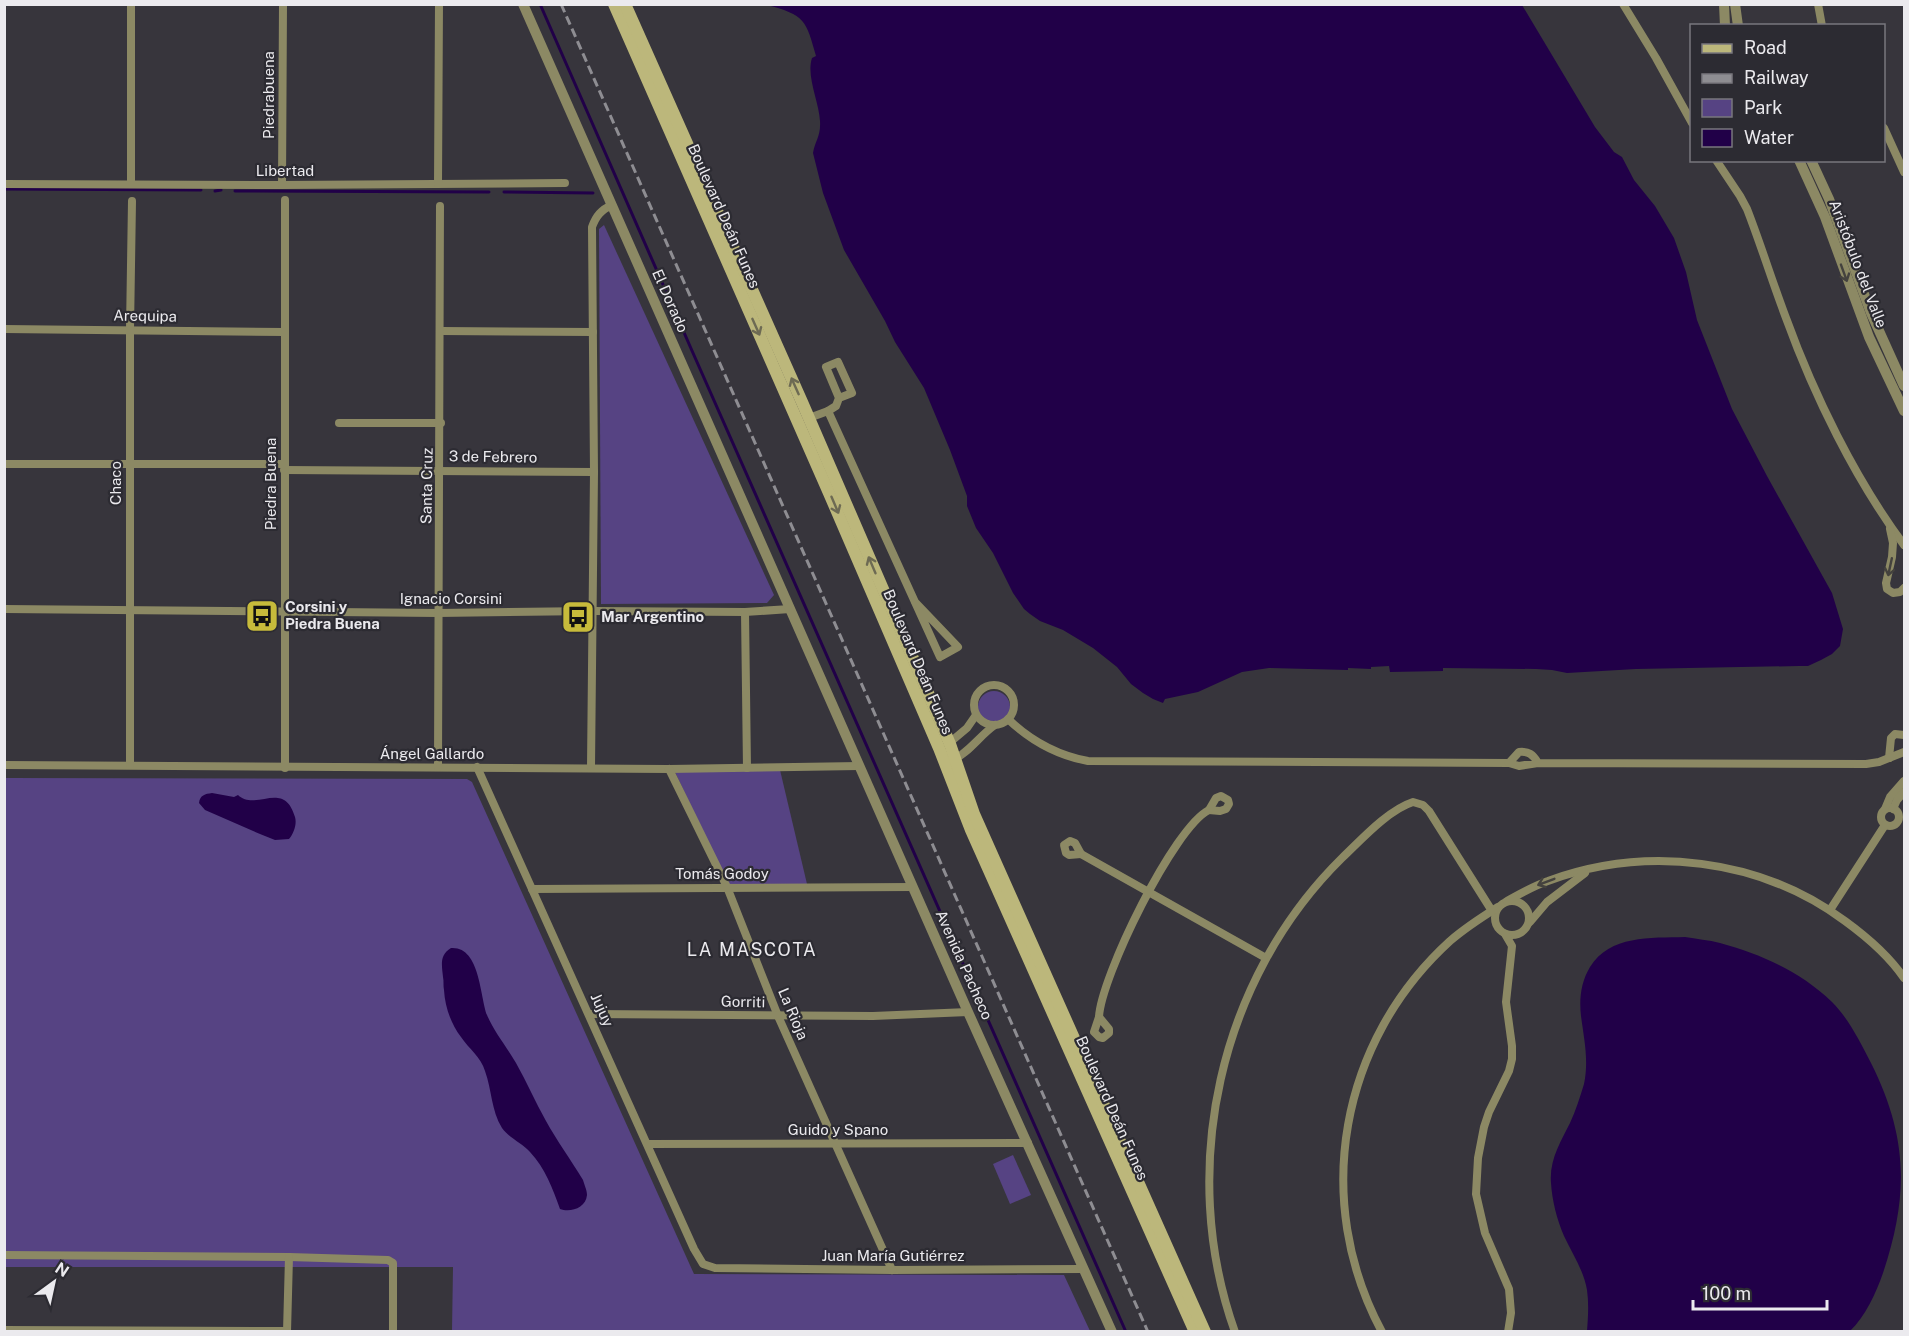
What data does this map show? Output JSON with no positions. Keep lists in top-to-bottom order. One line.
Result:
{"streets":{"main road":["Boulevard Deán Funes"],"street":["Piedrabuena","Libertad","Aristóbulo del Valle","El Dorado","Arequipa","3 de Febrero","Chaco","Piedra Buena","Santa Cruz","Ignacio Corsini","Ángel Gallardo","Tomás Godoy","Avenida Pacheco","Gorriti","Jujuy","La Rioja","Guido y Spano","Juan María Gutiérrez"]},"crossings":[["Piedrabuena","Libertad"],["El Dorado","Ignacio Corsini"],["El Dorado","Avenida Pacheco"],["Arequipa","Chaco"],["Arequipa","Piedra Buena"],["3 de Febrero","Chaco"],["3 de Febrero","Piedra Buena"],["3 de Febrero","Santa Cruz"],["Chaco","Ignacio Corsini"],["Chaco","Ángel Gallardo"],["Piedra Buena","Ignacio Corsini"],["Piedra Buena","Ángel Gallardo"],["Santa Cruz","Ignacio Corsini"],["Santa Cruz","Ángel Gallardo"],["Ignacio Corsini","Avenida Pacheco"],["Ángel Gallardo","Avenida Pacheco"],["Ángel Gallardo","Jujuy"],["Ángel Gallardo","La Rioja"],["Tomás Godoy","Avenida Pacheco"],["Tomás Godoy","Jujuy"],["Tomás Godoy","La Rioja"],["Avenida Pacheco","Gorriti"],["Avenida Pacheco","Guido y Spano"],["Avenida Pacheco","Juan María Gutiérrez"],["Gorriti","Jujuy"],["Gorriti","La Rioja"],["Jujuy","Guido y Spano"],["Jujuy","Juan María Gutiérrez"],["La Rioja","Guido y Spano"],["La Rioja","Juan María Gutiérrez"]],"districts":["LA MASCOTA"],"places":{"bus stop":["Corsini y Piedra Buena","Mar Argentino"]},"legend":["Road","Railway","Park","Water"],"scale_bar":"100 m","north":"top right"}
